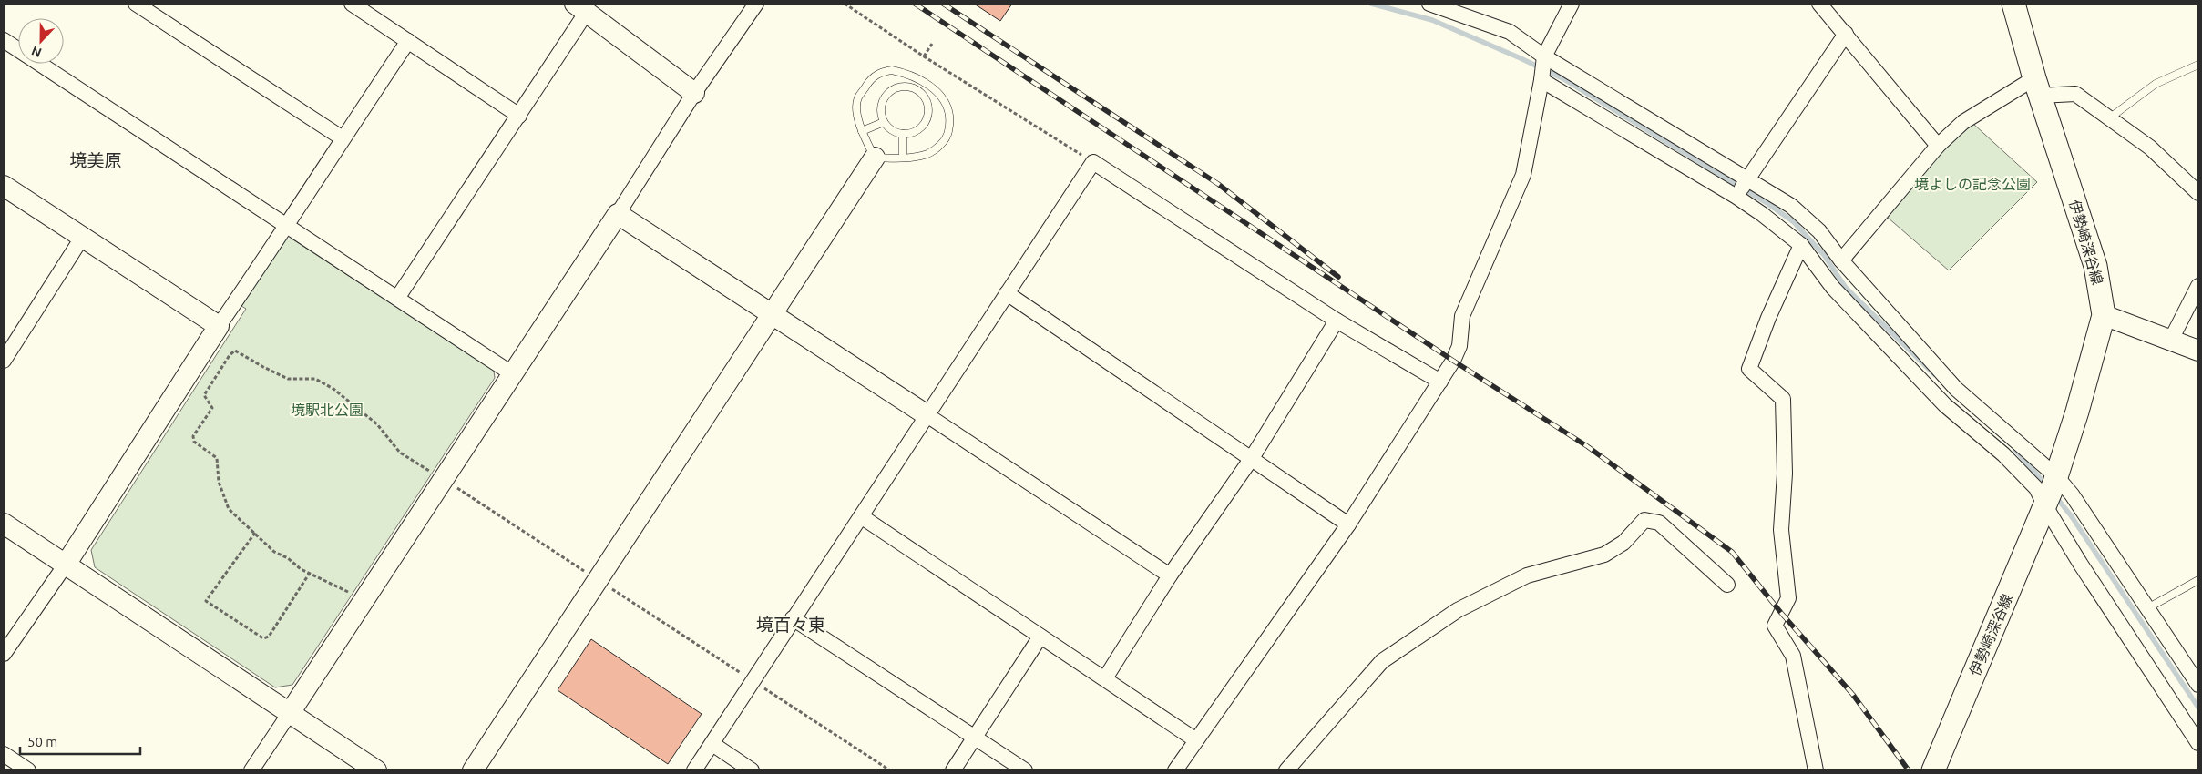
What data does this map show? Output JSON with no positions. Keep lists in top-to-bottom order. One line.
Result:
{"streets":{"main road":["伊勢崎深谷線"]},"districts":["境美原","境百々東"],"parks":["境よしの記念公園","境駅北公園"],"scale_bar":"50 m","north":"bottom"}
